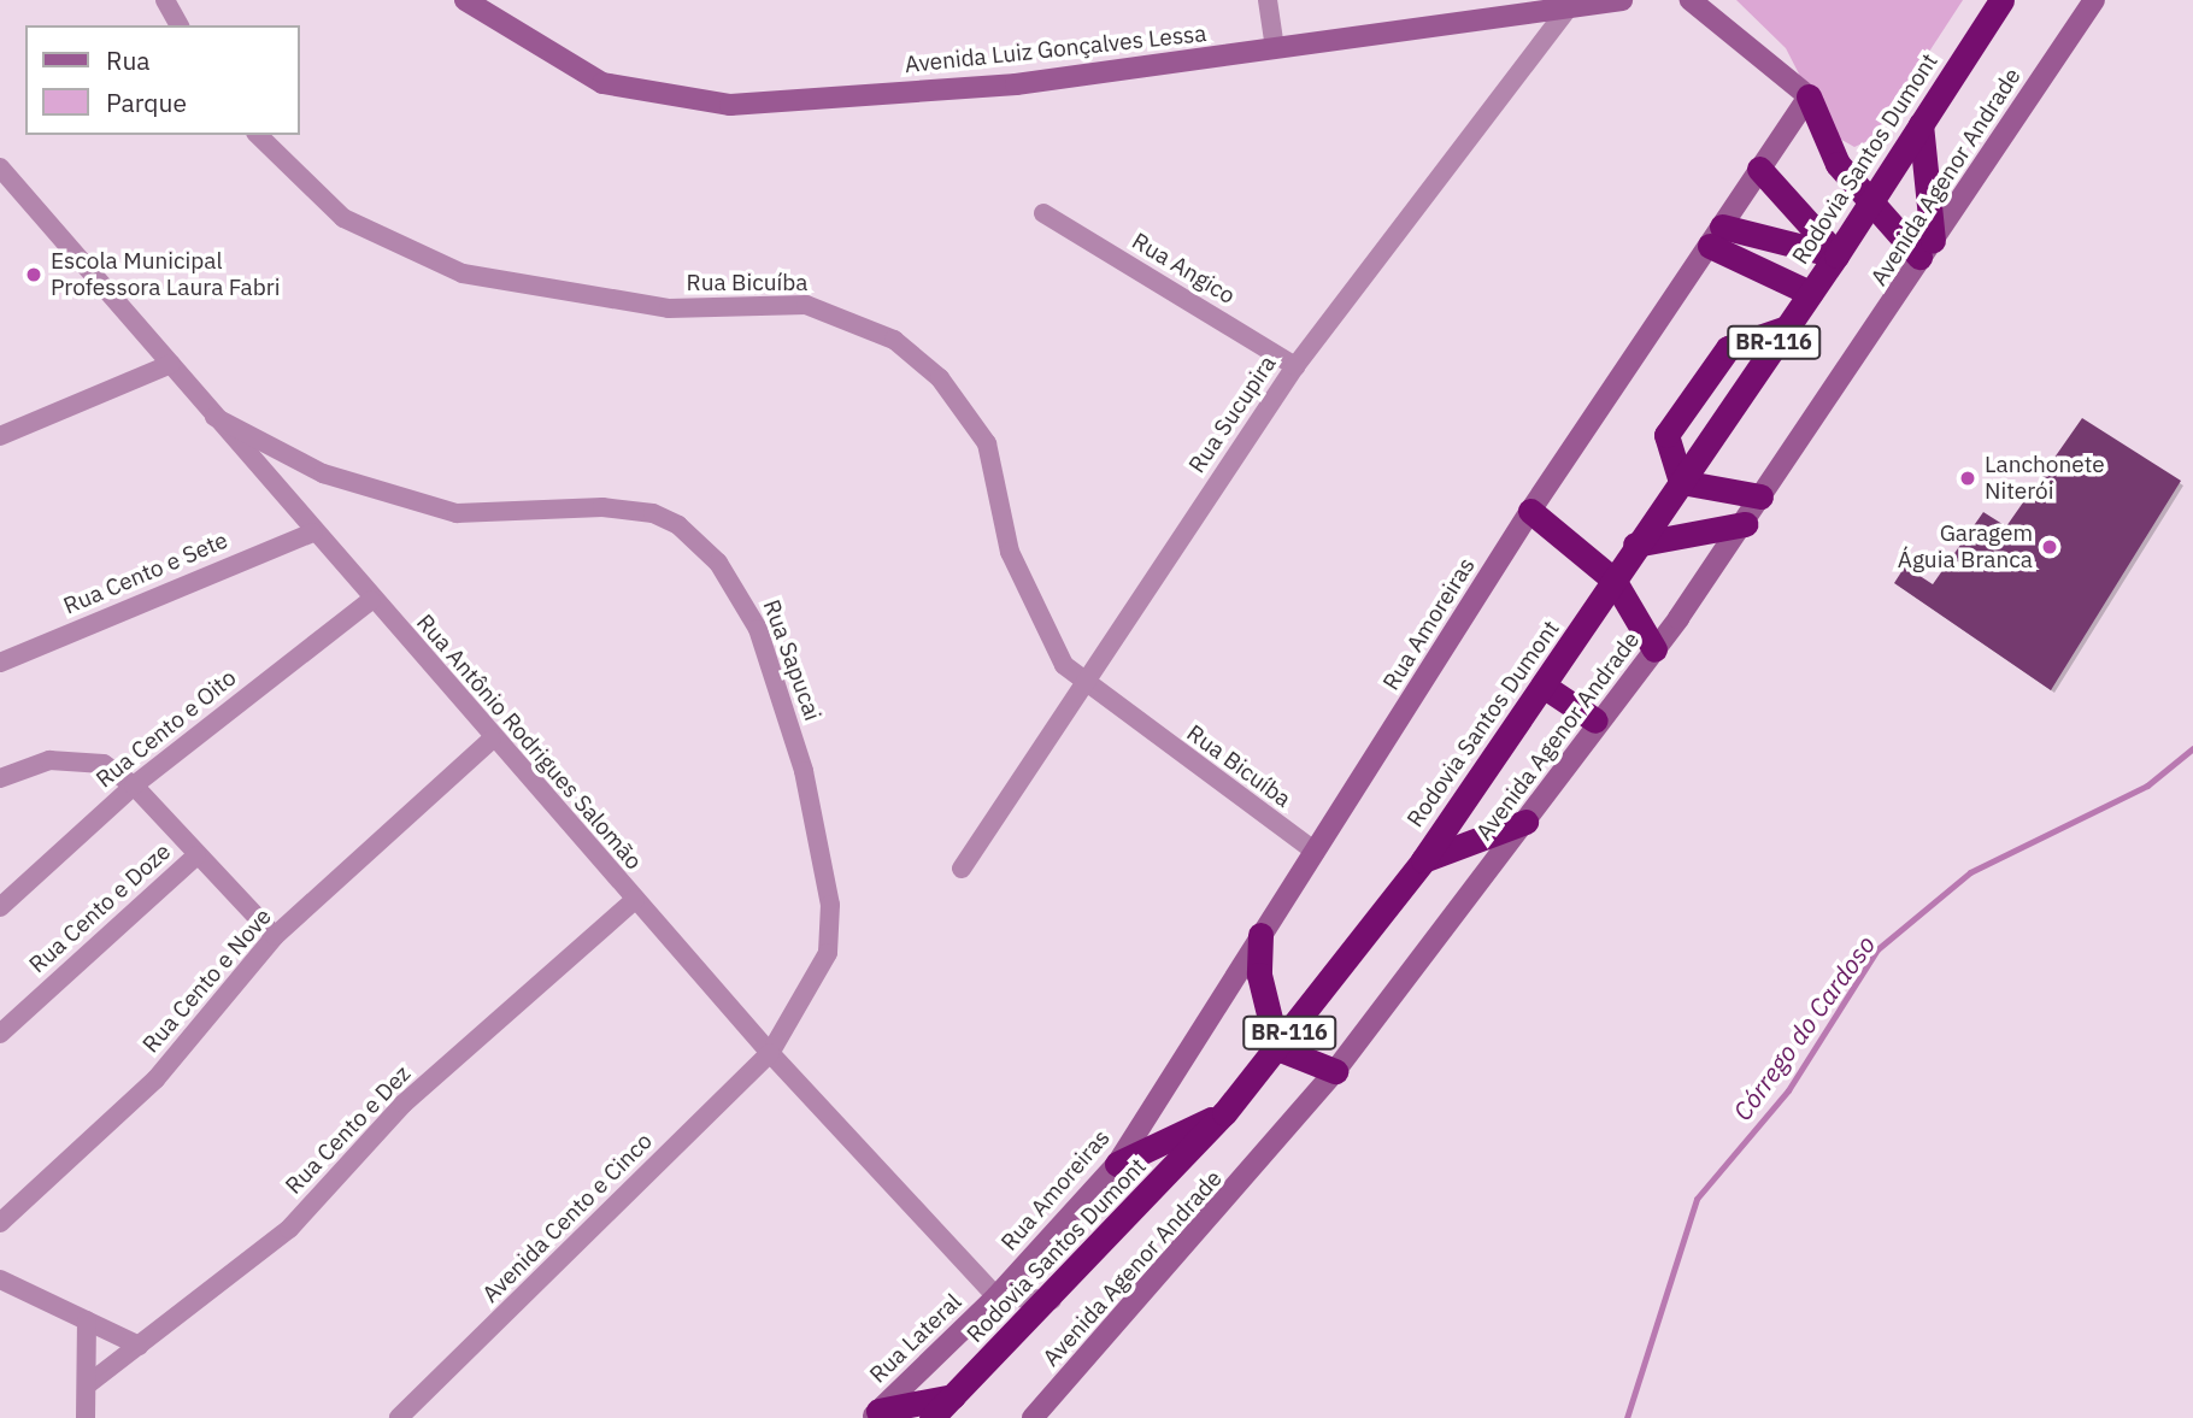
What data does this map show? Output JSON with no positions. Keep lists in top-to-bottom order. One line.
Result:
{"streets":{"highway":["Rodovia Santos Dumont","BR-116"],"street":["Avenida Luiz Gonçalves Lessa","Avenida Agenor Andrade","Rua Angico","Rua Bicuíba","Rua Sucupira","Rua Cento e Sete","Rua Amoreiras","Rua Sapucai","Rua Cento e Oito","Rua Antônio Rodrigues Salomão","Rua Cento e Doze","Rua Cento e Nove","Rua Cento e Dez","Avenida Cento e Cinco","Rua Lateral"]},"crossings":[["Avenida Luiz Gonçalves Lessa","Rua Sucupira"],["Rua Angico","Rua Sucupira"],["Rua Bicuíba","Rua Sucupira"],["Rua Bicuíba","Rua Amoreiras"],["Rua Cento e Sete","Rua Antônio Rodrigues Salomão"],["Rua Amoreiras","Rua Antônio Rodrigues Salomão"],["Rua Amoreiras","Rua Lateral"],["Rua Sapucai","Rua Antônio Rodrigues Salomão"],["Rua Sapucai","Avenida Cento e Cinco"],["Rua Cento e Oito","Rua Antônio Rodrigues Salomão"],["Rua Antônio Rodrigues Salomão","Rua Cento e Nove"],["Rua Antônio Rodrigues Salomão","Rua Cento e Dez"],["Rua Antônio Rodrigues Salomão","Avenida Cento e Cinco"],["Rua Antônio Rodrigues Salomão","Rua Lateral"]],"water":["Córrego do Cardoso"],"places":["Escola Municipal Professora Laura Fabri","Lanchonete Niterói","Garagem Águia Branca"],"legend":["Rua","Parque"]}
